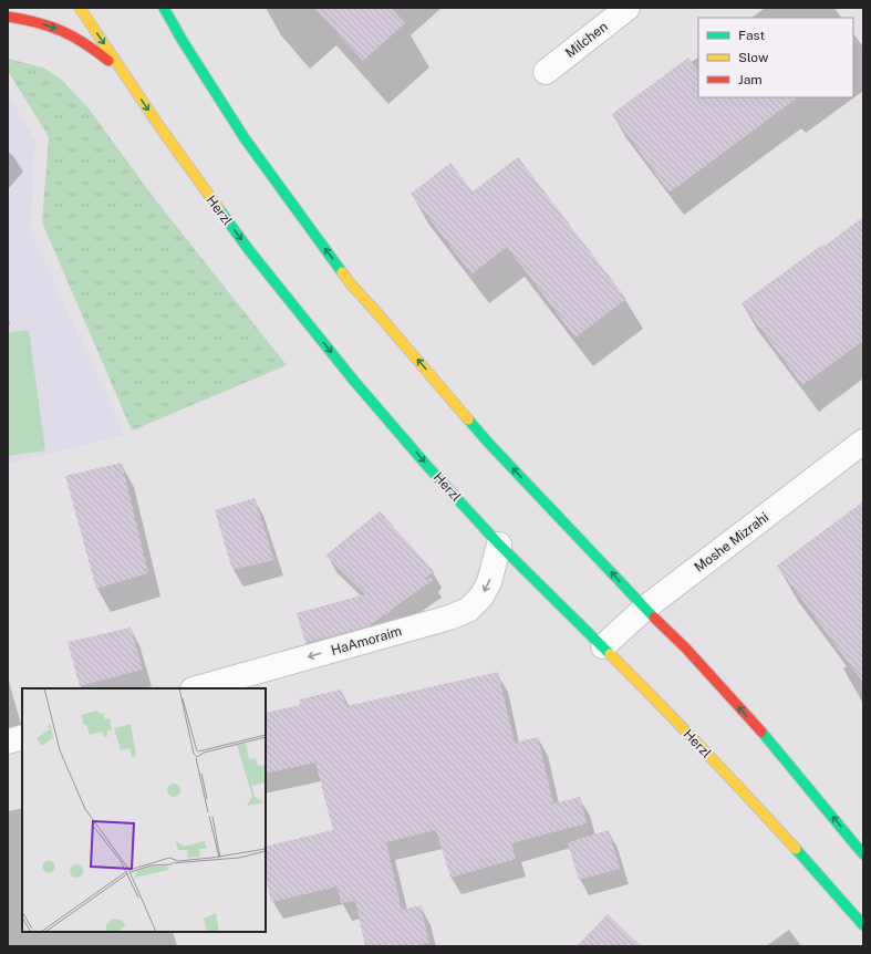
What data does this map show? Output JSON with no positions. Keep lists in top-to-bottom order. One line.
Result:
{"streets":{"main road":["Herzl"],"street":["Milchen","Moshe Mizrahi","HaAmoraim"]},"crossings":[["Herzl","Moshe Mizrahi"],["Herzl","HaAmoraim"]],"one_way":["HaAmoraim"],"legend":["Fast","Slow","Jam"]}
